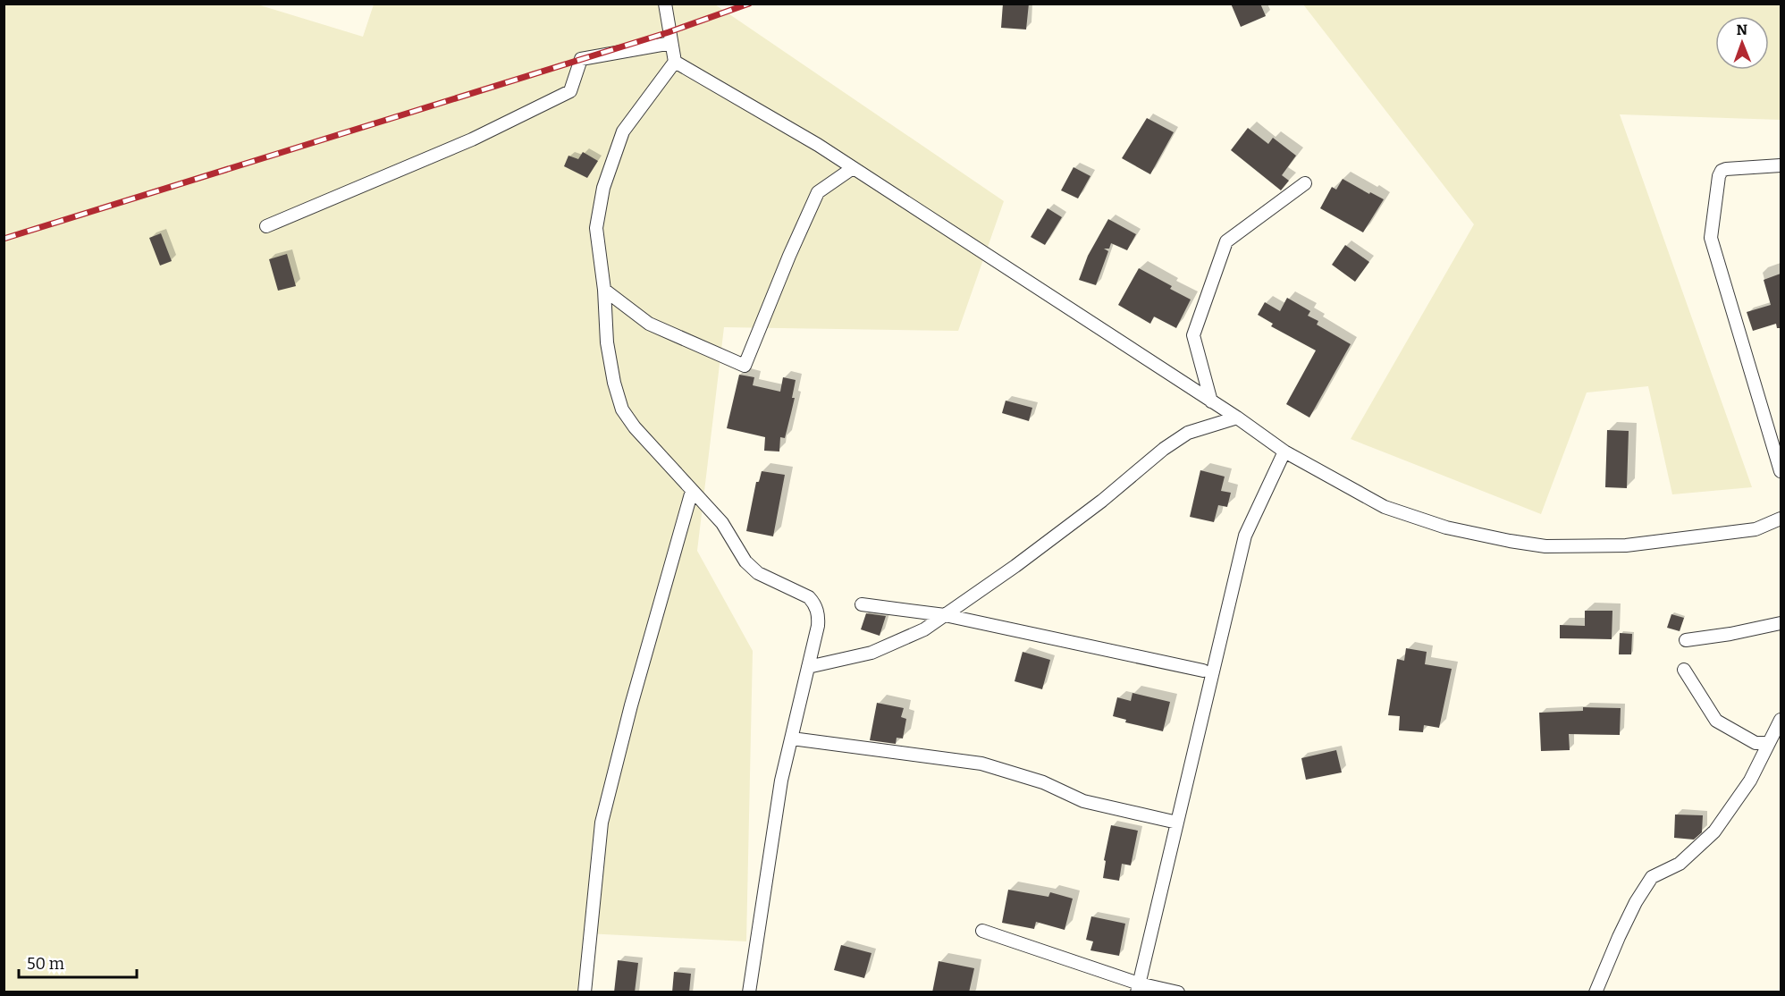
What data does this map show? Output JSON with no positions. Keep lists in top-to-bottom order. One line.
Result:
{"scale_bar":"50 m","north":"top"}
